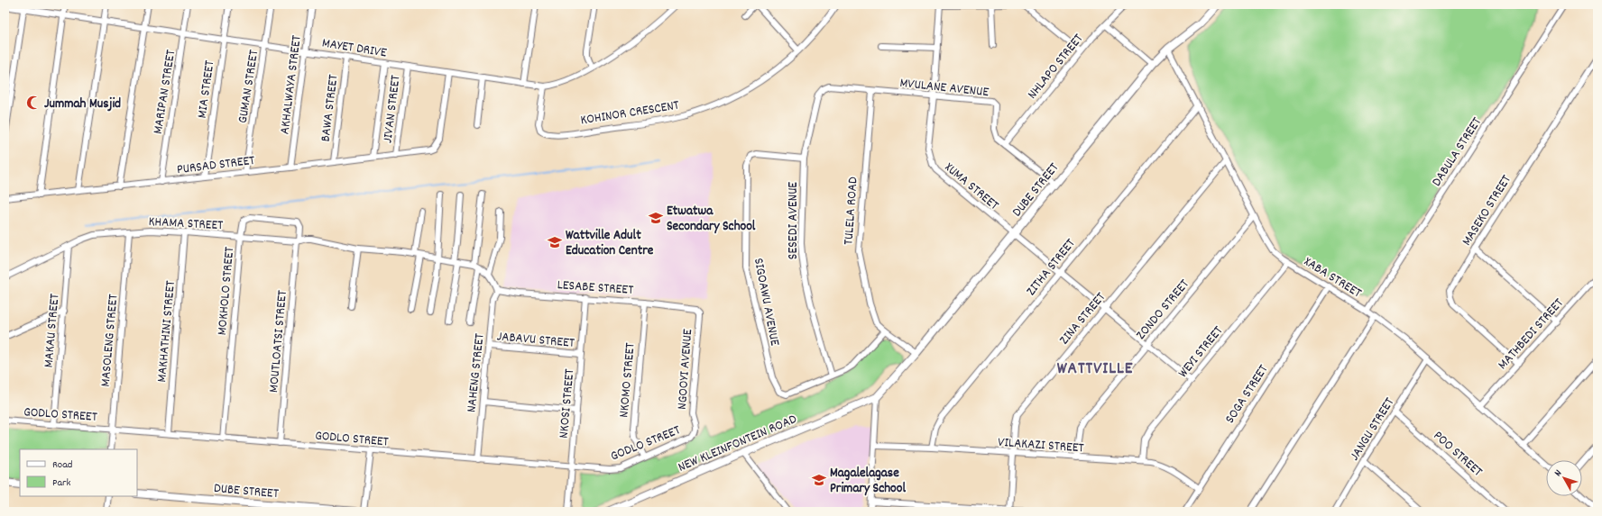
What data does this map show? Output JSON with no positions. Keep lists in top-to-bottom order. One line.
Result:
{"streets":{"street":["MAYET DRIVE","NHLAPO STREET","AKHALWAYA STREET","GUMAN STREET","MVULANE AVENUE","MIA STREET","MARIPAN STREET","BAWA STREET","JIVAN STREET","KOHINOR CRESCENT","DABULA STREET","PURSAD STREET","XUMA STREET","DUBE STREET","MASEKO STREET","TULELA ROAD","SESEDI AVENUE","KHAMA STREET","ZITHA STREET","XABA STREET","LESABE STREET","MOKHOLO STREET","SIGOAWU AVENUE","ZONDO STREET","ZINA STREET","MAKAU STREET","MAKHATHINI STREET","MATHBEDI STREET","JABAVU STREET","MASOLENG STREET","MOUTLOATSI STREET","WEYI STREET","NGOOYI AVENUE","NAHENG STREET","NKOMO STREET","SOGA STREET","NKOSI STREET","GODLO STREET","JANGU STREET","NEW KLEINFONTEIN ROAD","VILAKAZI STREET","POO STREET"]},"crossings":[["MAYET DRIVE","AKHALWAYA STREET"],["MAYET DRIVE","GUMAN STREET"],["MAYET DRIVE","MIA STREET"],["MAYET DRIVE","MARIPAN STREET"],["MAYET DRIVE","BAWA STREET"],["MAYET DRIVE","JIVAN STREET"],["MAYET DRIVE","KOHINOR CRESCENT"],["MAYET DRIVE","PURSAD STREET"],["NHLAPO STREET","MVULANE AVENUE"],["AKHALWAYA STREET","PURSAD STREET"],["GUMAN STREET","PURSAD STREET"],["MVULANE AVENUE","XUMA STREET"],["MVULANE AVENUE","DUBE STREET"],["MVULANE AVENUE","TULELA ROAD"],["MVULANE AVENUE","SESEDI AVENUE"],["MIA STREET","PURSAD STREET"],["MARIPAN STREET","PURSAD STREET"],["BAWA STREET","PURSAD STREET"],["JIVAN STREET","PURSAD STREET"],["DABULA STREET","XABA STREET"],["XUMA STREET","DUBE STREET"],["XUMA STREET","ZITHA STREET"],["XUMA STREET","ZONDO STREET"],["XUMA STREET","ZINA STREET"],["XUMA STREET","WEYI STREET"],["DUBE STREET","TULELA ROAD"],["DUBE STREET","XABA STREET"],["DUBE STREET","NEW KLEINFONTEIN ROAD"],["MASEKO STREET","MATHBEDI STREET"],["SESEDI AVENUE","SIGOAWU AVENUE"],["KHAMA STREET","MOKHOLO STREET"],["KHAMA STREET","MAKAU STREET"],["KHAMA STREET","MAKHATHINI STREET"],["KHAMA STREET","MASOLENG STREET"],["KHAMA STREET","MOUTLOATSI STREET"],["ZITHA STREET","XABA STREET"],["ZITHA STREET","VILAKAZI STREET"],["XABA STREET","ZONDO STREET"],["XABA STREET","ZINA STREET"],["XABA STREET","MATHBEDI STREET"],["XABA STREET","WEYI STREET"],["XABA STREET","SOGA STREET"],["XABA STREET","JANGU STREET"],["LESABE STREET","NGOOYI AVENUE"],["LESABE STREET","NAHENG STREET"],["LESABE STREET","NKOMO STREET"],["LESABE STREET","NKOSI STREET"],["MOKHOLO STREET","MOUTLOATSI STREET"],["MOKHOLO STREET","GODLO STREET"],["ZONDO STREET","VILAKAZI STREET"],["ZINA STREET","VILAKAZI STREET"],["MAKAU STREET","GODLO STREET"],["MAKHATHINI STREET","GODLO STREET"],["JABAVU STREET","NAHENG STREET"],["JABAVU STREET","NKOSI STREET"],["MASOLENG STREET","GODLO STREET"],["MOUTLOATSI STREET","GODLO STREET"],["WEYI STREET","VILAKAZI STREET"],["NGOOYI AVENUE","GODLO STREET"],["NAHENG STREET","GODLO STREET"],["NKOMO STREET","GODLO STREET"],["SOGA STREET","VILAKAZI STREET"],["NKOSI STREET","GODLO STREET"],["JANGU STREET","POO STREET"]],"districts":["WATTVILLE"],"places":{"mosque":["Jummah Musjid"],"school or university":["Etwatwa Secondary School","Wattville Adult Education Centre","Magalelagase Primary School"]},"legend":["Road","Park"],"north":"top left"}
